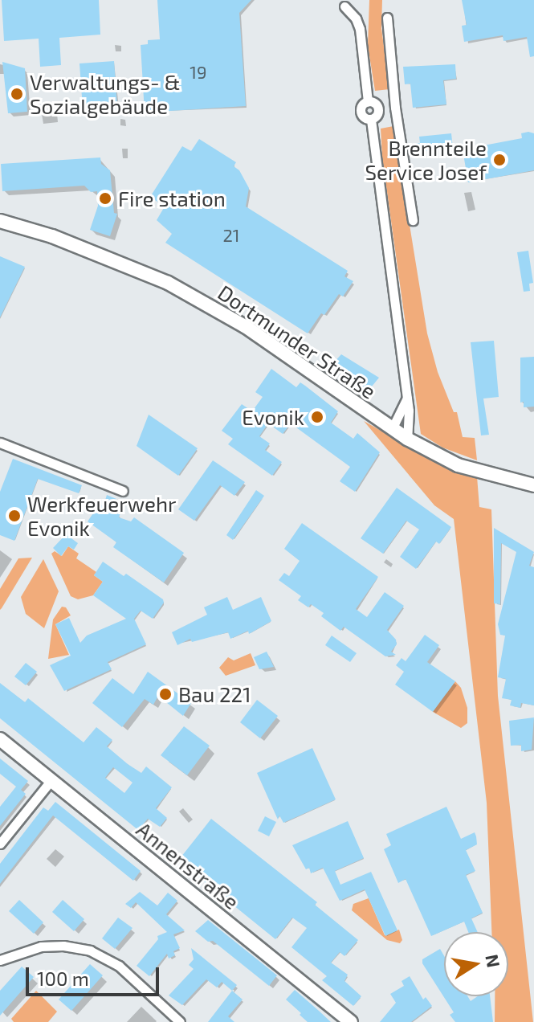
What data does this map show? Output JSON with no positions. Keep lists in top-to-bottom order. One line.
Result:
{"streets":{"main road":["Dortmunder Straße","Annenstraße"]},"places":["Verwaltungs- & Sozialgebäude","Brennteile Service Josef","Fire station","Evonik","Werkfeuerwehr Evonik","Bau 221"],"house_numbers":["19","21"],"scale_bar":"100 m","north":"right"}
